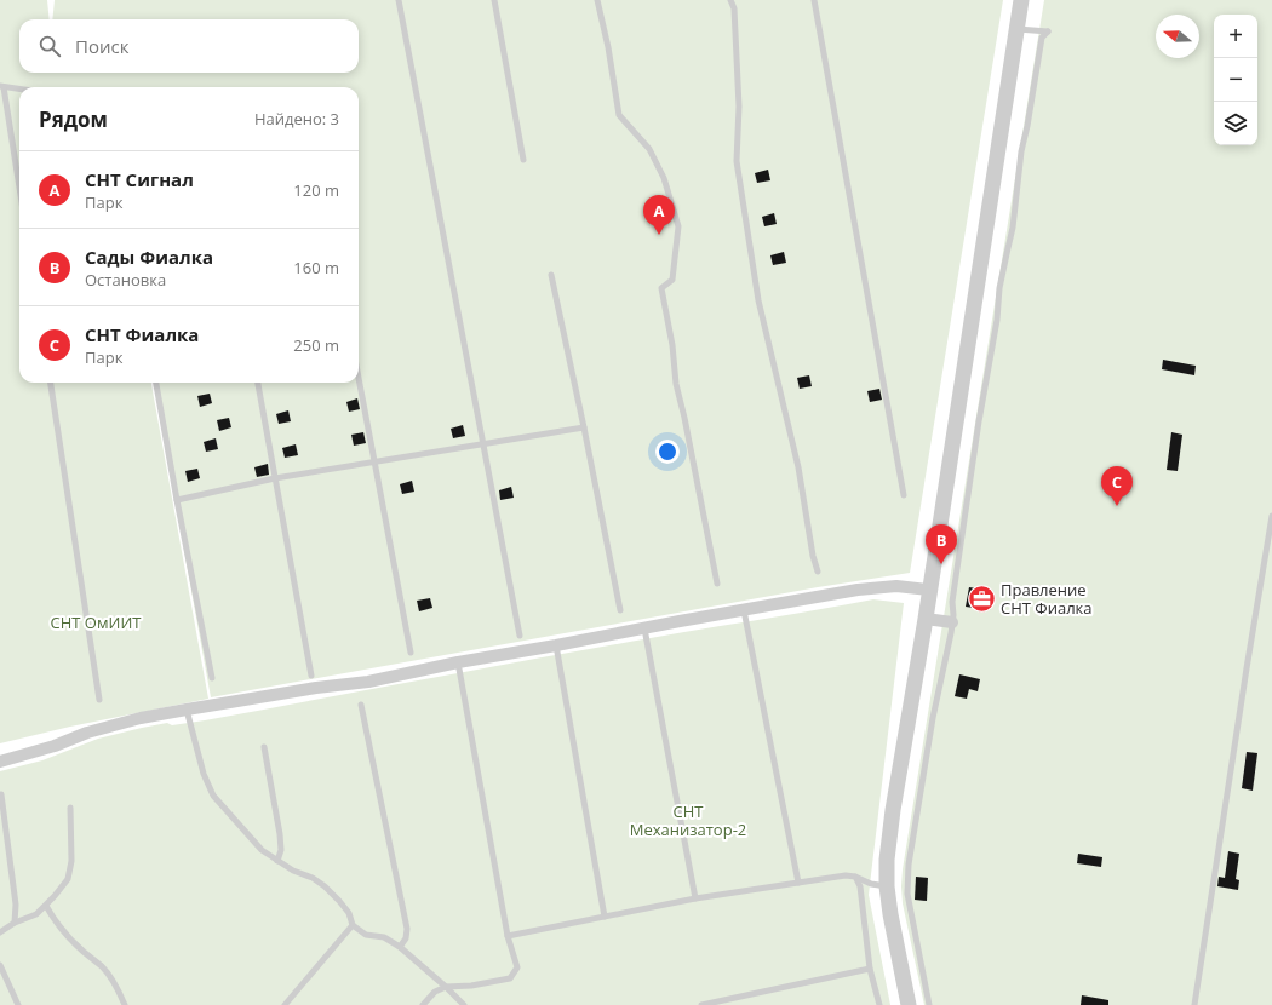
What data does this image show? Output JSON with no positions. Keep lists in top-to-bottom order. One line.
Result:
{"parks":["СНТ ОмИИТ","СНТ Механизатор-2"],"places":{"office":["Правление СНТ Фиалка"]},"north":"left","page":{"map_buttons":["+","−"],"search":"Поиск","heading":["Рядом","Найдено: 3"],"list":[{"mark":"A","name":"СНТ Сигнал","note":"Парк","value":"120 m"},{"mark":"B","name":"Сады Фиалка","note":"Остановка","value":"160 m"},{"mark":"C","name":"СНТ Фиалка","note":"Парк","value":"250 m"}],"pins":["A","C","B"]}}
